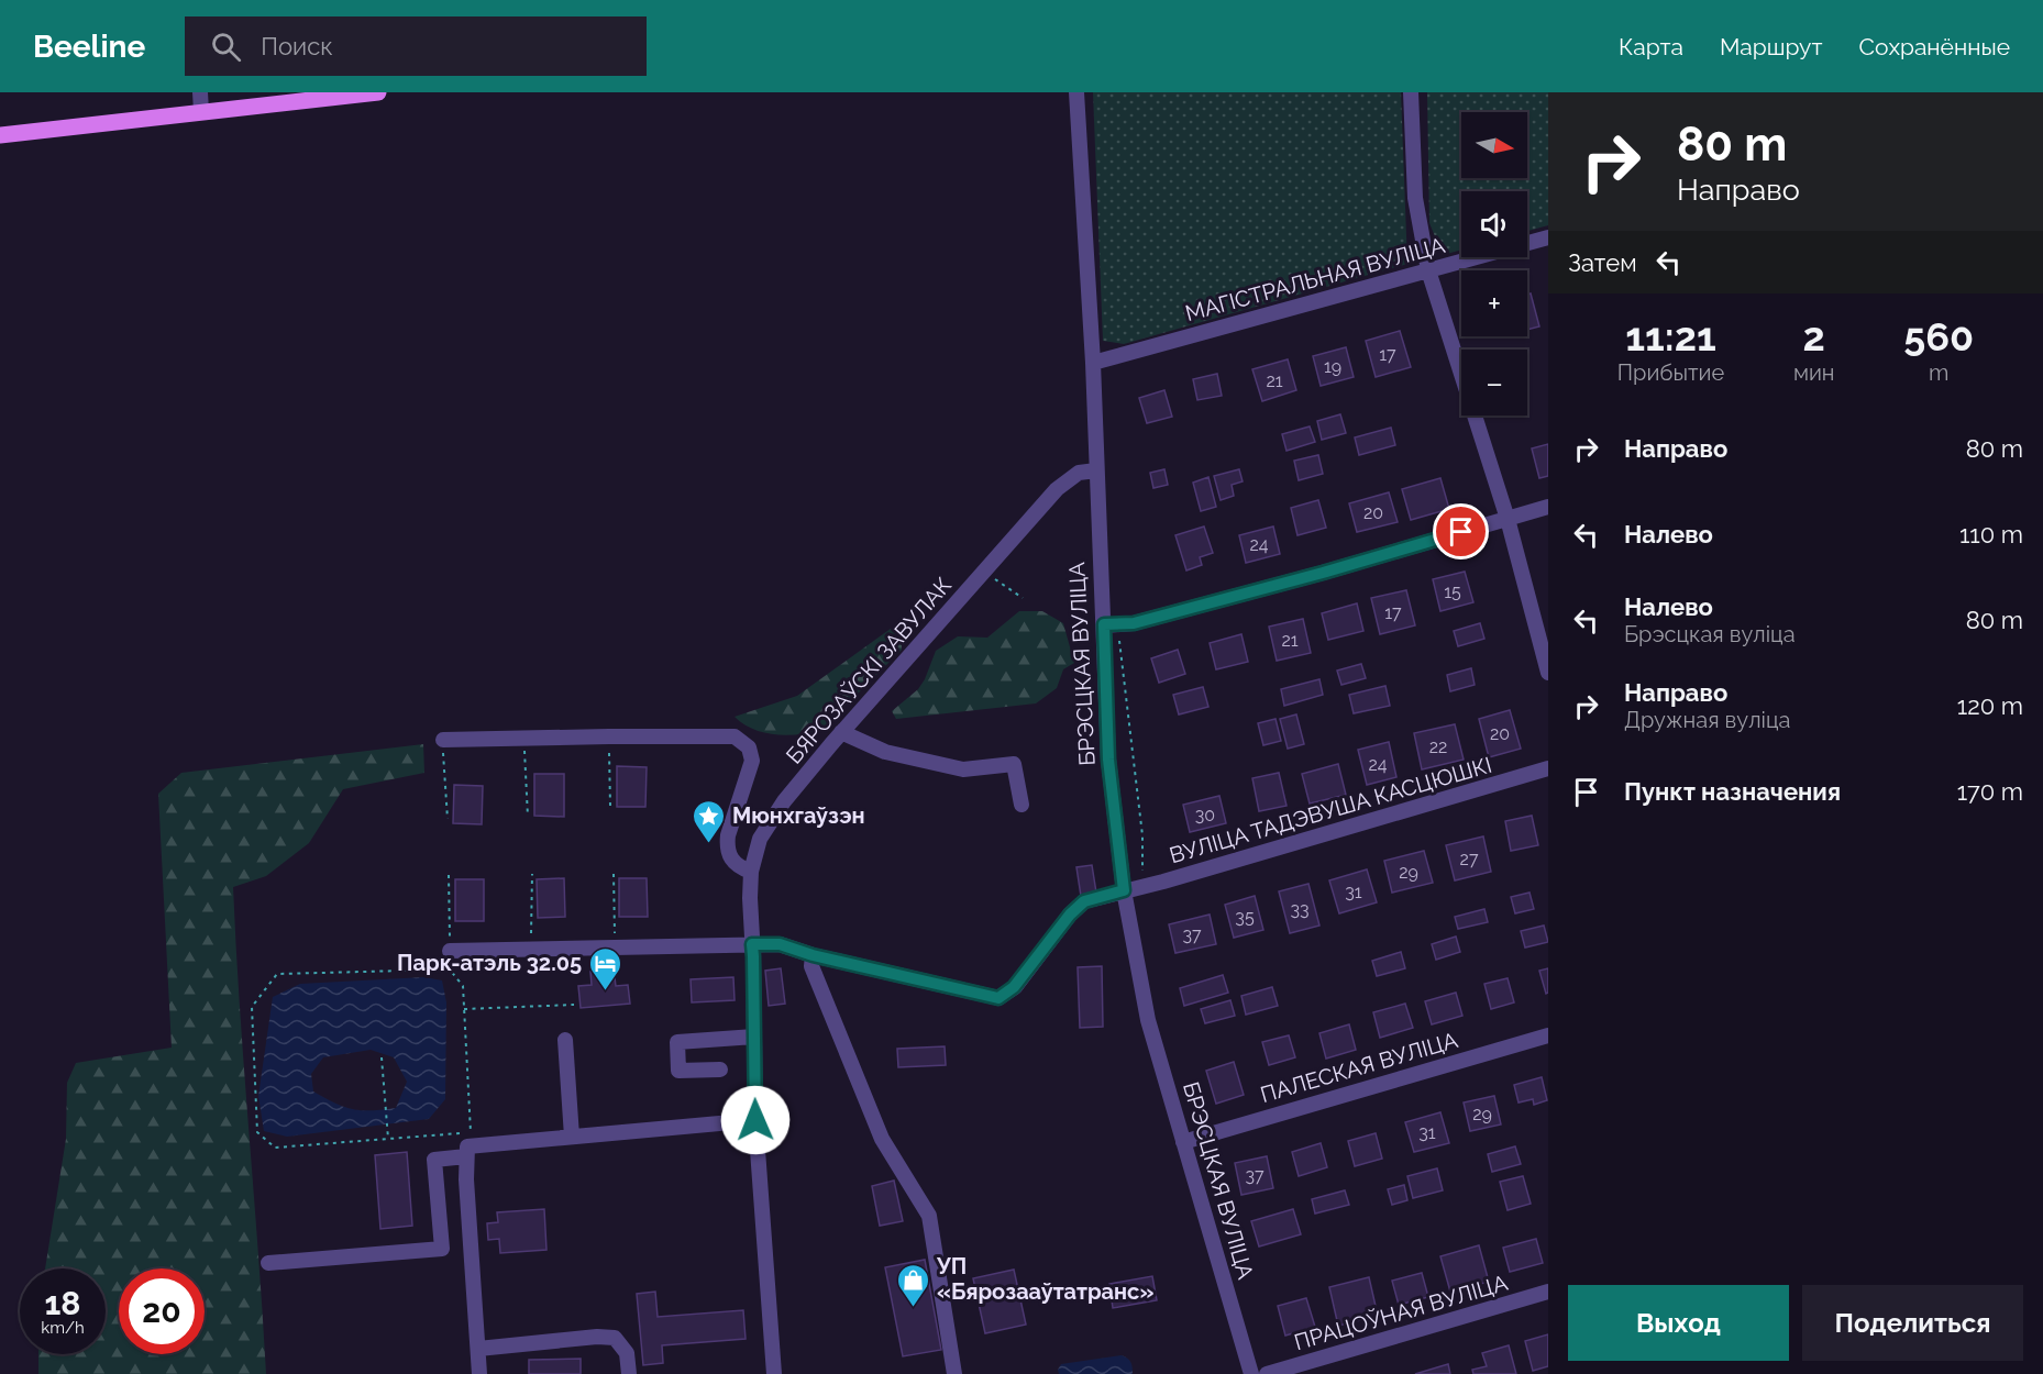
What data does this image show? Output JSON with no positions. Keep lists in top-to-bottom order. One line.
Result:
{"streets":{"street":["МАГІСТРАЛЬНАЯ ВУЛІЦА","БРЭСЦКАЯ ВУЛІЦА","БЯРОЗАЎСКІ ЗАВУЛАК","ВУЛІЦА ТАДЭВУША КАСЦЮШКІ","ПАЛЕСКАЯ ВУЛІЦА","ПРАЦОЎНАЯ ВУЛІЦА"]},"crossings":[["МАГІСТРАЛЬНАЯ ВУЛІЦА","БРЭСЦКАЯ ВУЛІЦА"],["БРЭСЦКАЯ ВУЛІЦА","БЯРОЗАЎСКІ ЗАВУЛАК"],["БРЭСЦКАЯ ВУЛІЦА","ВУЛІЦА ТАДЭВУША КАСЦЮШКІ"],["БРЭСЦКАЯ ВУЛІЦА","ПАЛЕСКАЯ ВУЛІЦА"]],"places":{"place":["Мюнхгаўзэн"],"hotel":["Парк-атэль 32.05"],"shop":["УП «Бярозааўтатранс»"]},"house_numbers":["17","19","21","20","24","15","17","21","20","22","24","30","27","29","31","33","35","37","29","31","37"],"north":"right","page":{"header":"Beeline","search":"Поиск","nav":["Карта","Маршрут","Сохранённые"],"turn":["80 m","Направо"],"map_buttons":["+","−"],"then":"Затем","eta":["11:21","Прибытие","2","мин","560","m"],"list":[{"name":"Направо","value":"80 m"},{"name":"Налево","value":"110 m"},{"name":"Налево","note":"Брэсцкая вуліца","value":"80 m"},{"name":"Направо","note":"Дружная вуліца","value":"120 m"},{"name":"Пункт назначения","value":"170 m"}],"speed":"18 km/h","limit":"20","buttons":["Выход","Поделиться"]}}
